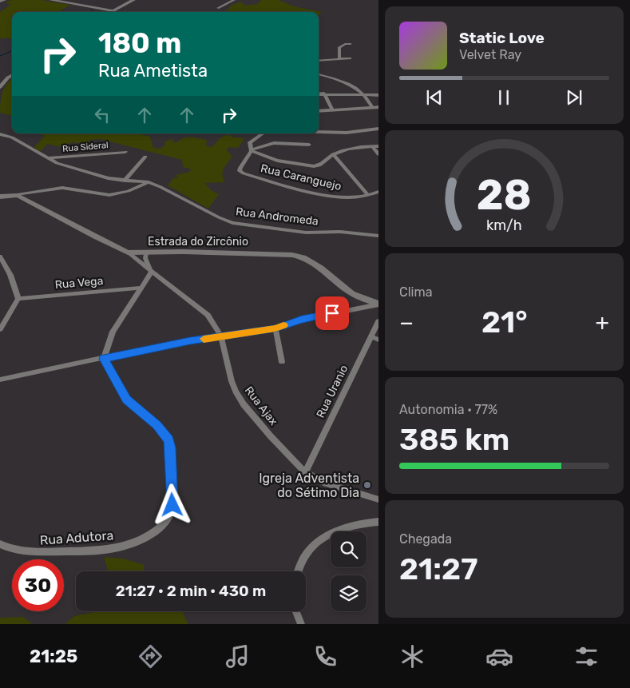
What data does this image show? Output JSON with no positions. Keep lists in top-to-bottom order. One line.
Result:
{"streets":{"street":["Rua Sideral","Rua Caranguejo","Rua Andromeda","Estrada do Zircônio","Rua Vega","Rua Uranio","Rua Ajax","Rua Adutora"]},"crossings":[["Rua Sideral","Rua Andromeda"],["Estrada do Zircônio","Rua Ajax"],["Rua Uranio","Rua Ajax"]],"places":["Igreja Adventista do Sétimo Dia"],"page":{"turn":["180 m","Rua Ametista"],"song":["Static Love","Velvet Ray"],"tile":["Clima",["Autonomia · 77%","385 km"],["Chegada","21:27"]],"heat":["−","21°","+"],"limit":"30","trip":"21:27 · 2 min · 430 m","tabs":"21:25","gauge":["28","km/h"]}}
